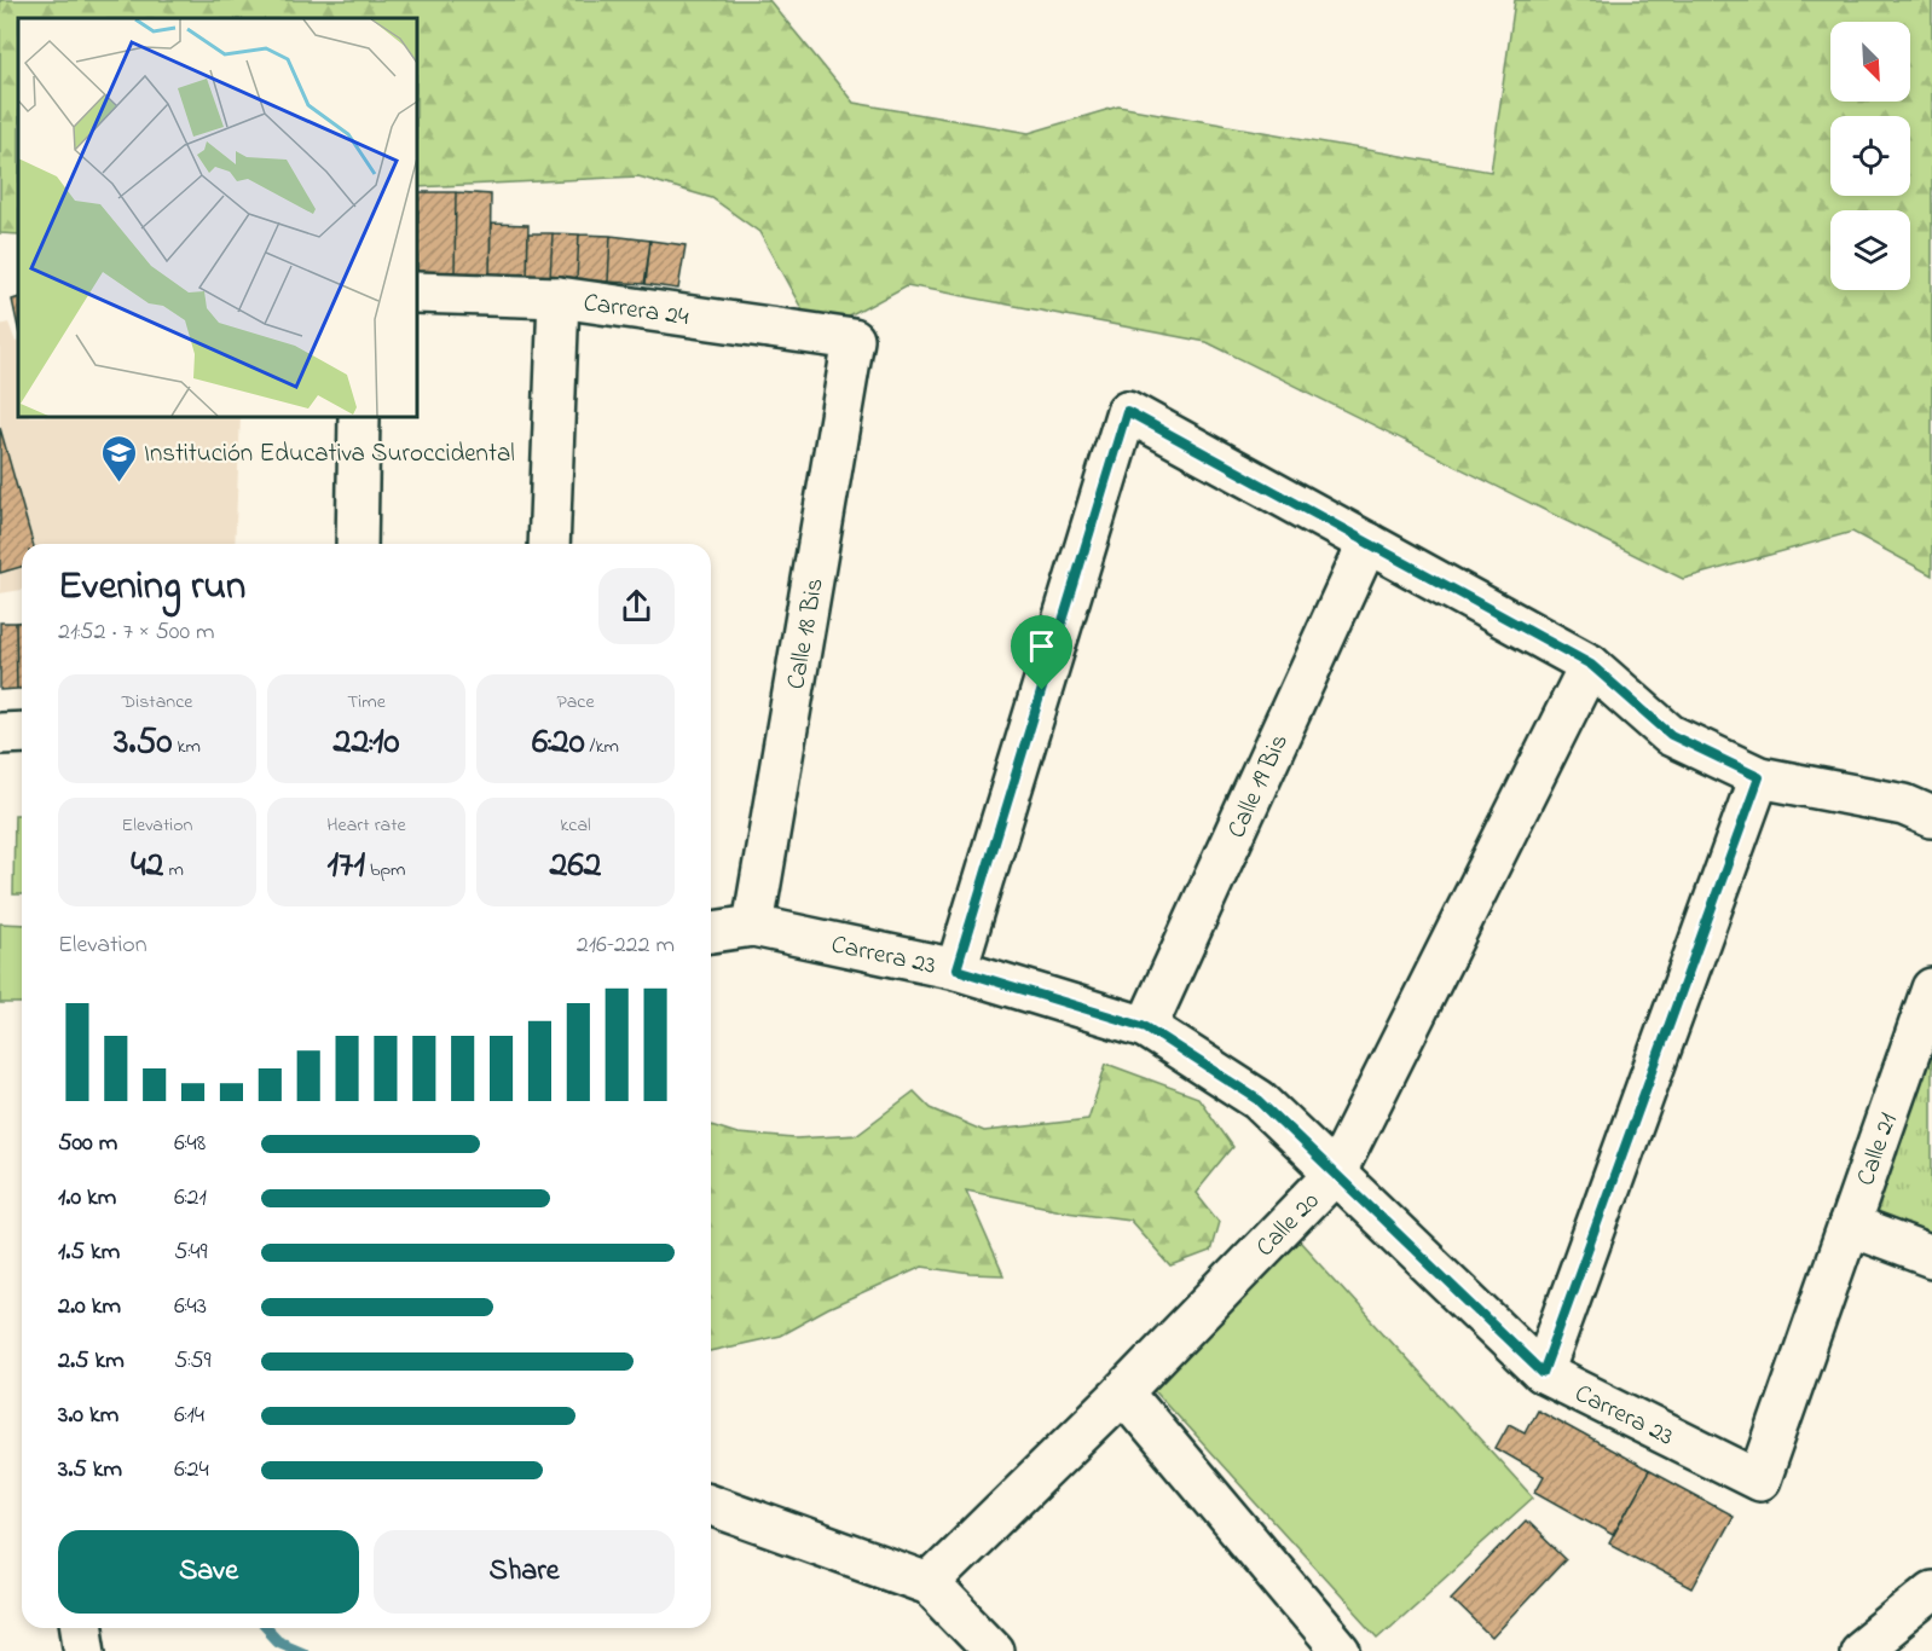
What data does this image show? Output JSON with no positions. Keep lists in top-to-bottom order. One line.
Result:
{"streets":{"street":["Carrera 24","Calle 18 Bis","Calle 19 Bis","Carrera 23","Calle 21","Calle 20"]},"crossings":[["Carrera 24","Calle 18 Bis"],["Calle 18 Bis","Carrera 23"],["Calle 19 Bis","Carrera 23"],["Carrera 23","Calle 21"],["Carrera 23","Calle 20"]],"places":{"school or university":["Institución Educativa Suroccidental"]},"north":"bottom right","page":{"heading":["Evening run","21:52 · 7 × 500 m"],"stats":[["Distance","3.50 km"],["Time","22:10"],["Pace","6:20 /km"],["Elevation","42 m"],["Heart rate","171 bpm"],["kcal","262"]],"chart":["Elevation","216–222 m"],"list":[{"name":"500 m","note":"6:48"},{"name":"1.0 km","note":"6:21"},{"name":"1.5 km","note":"5:49"},{"name":"2.0 km","note":"6:43"},{"name":"2.5 km","note":"5:59"},{"name":"3.0 km","note":"6:14"},{"name":"3.5 km","note":"6:24"}],"buttons":["Save","Share"]}}
